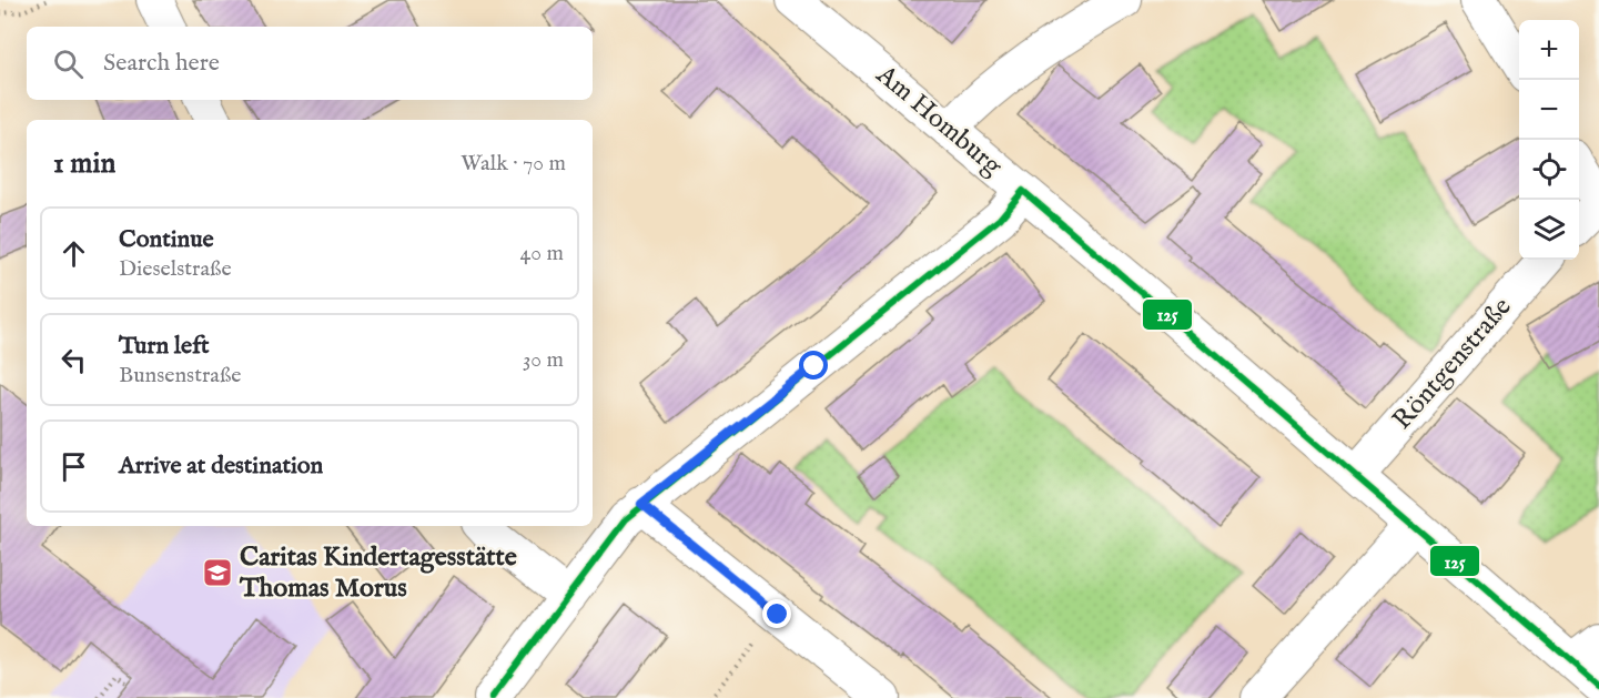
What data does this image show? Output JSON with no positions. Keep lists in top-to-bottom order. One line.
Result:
{"streets":{"street":["Am Homburg","Röntgenstraße"]},"crossings":[["Am Homburg","Röntgenstraße"]],"places":{"school or university":["Caritas Kindertagesstätte Thomas Morus"]},"lines":["transit line 125"],"page":{"map_buttons":["+","−"],"search":"Search here","heading":["1 min","Walk · 70 m"],"list":[["Continue","Dieselstraße","40 m"],["Turn left","Bunsenstraße","30 m"],"Arrive at destination"]}}
